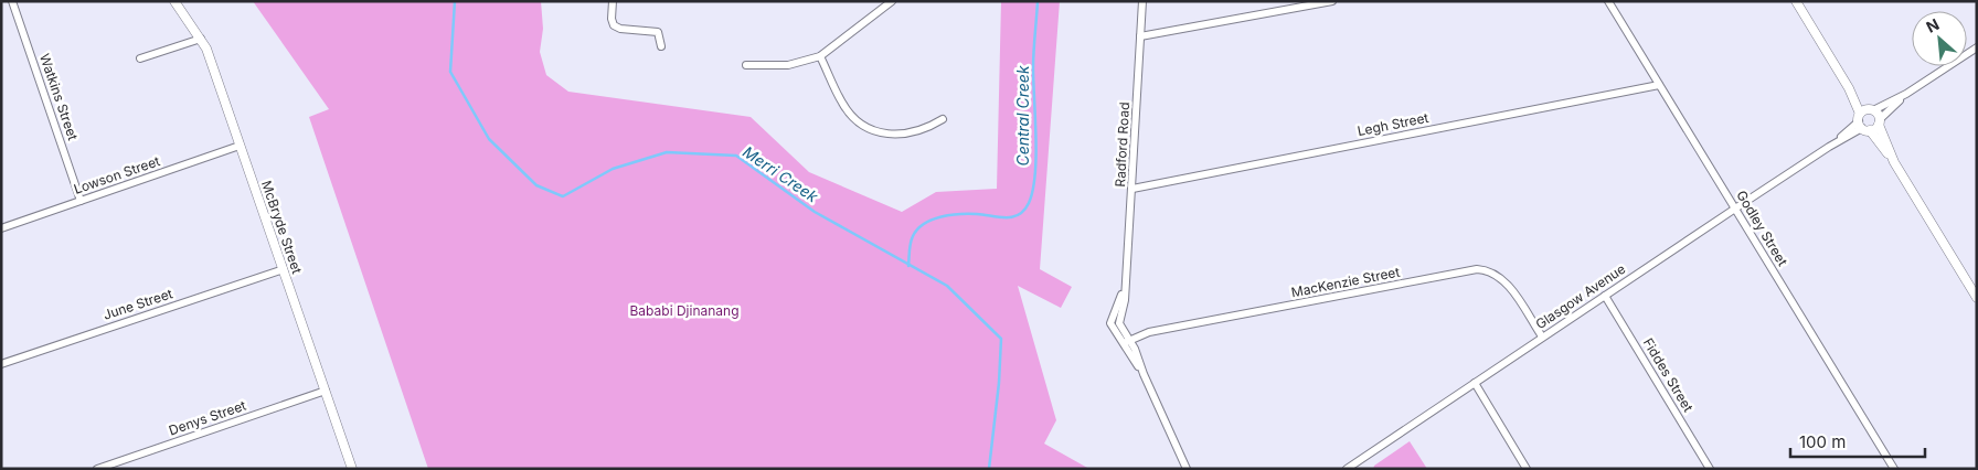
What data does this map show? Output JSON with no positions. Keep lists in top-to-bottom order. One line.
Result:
{"streets":{"street":["Watkins Street","Legh Street","Radford Road","Lowson Street","McBryde Street","Godley Street","MacKenzie Street","Glasgow Avenue","June Street","Fiddes Street","Denys Street"]},"crossings":[["Watkins Street","Lowson Street"],["Legh Street","Radford Road"],["Legh Street","Godley Street"],["Radford Road","MacKenzie Street"],["Lowson Street","McBryde Street"],["McBryde Street","June Street"],["McBryde Street","Denys Street"],["Godley Street","Glasgow Avenue"],["MacKenzie Street","Glasgow Avenue"],["Glasgow Avenue","Fiddes Street"]],"water":["Central Creek","Merri Creek"],"parks":["Bababi Djinanang"],"scale_bar":"100 m","north":"top left"}
